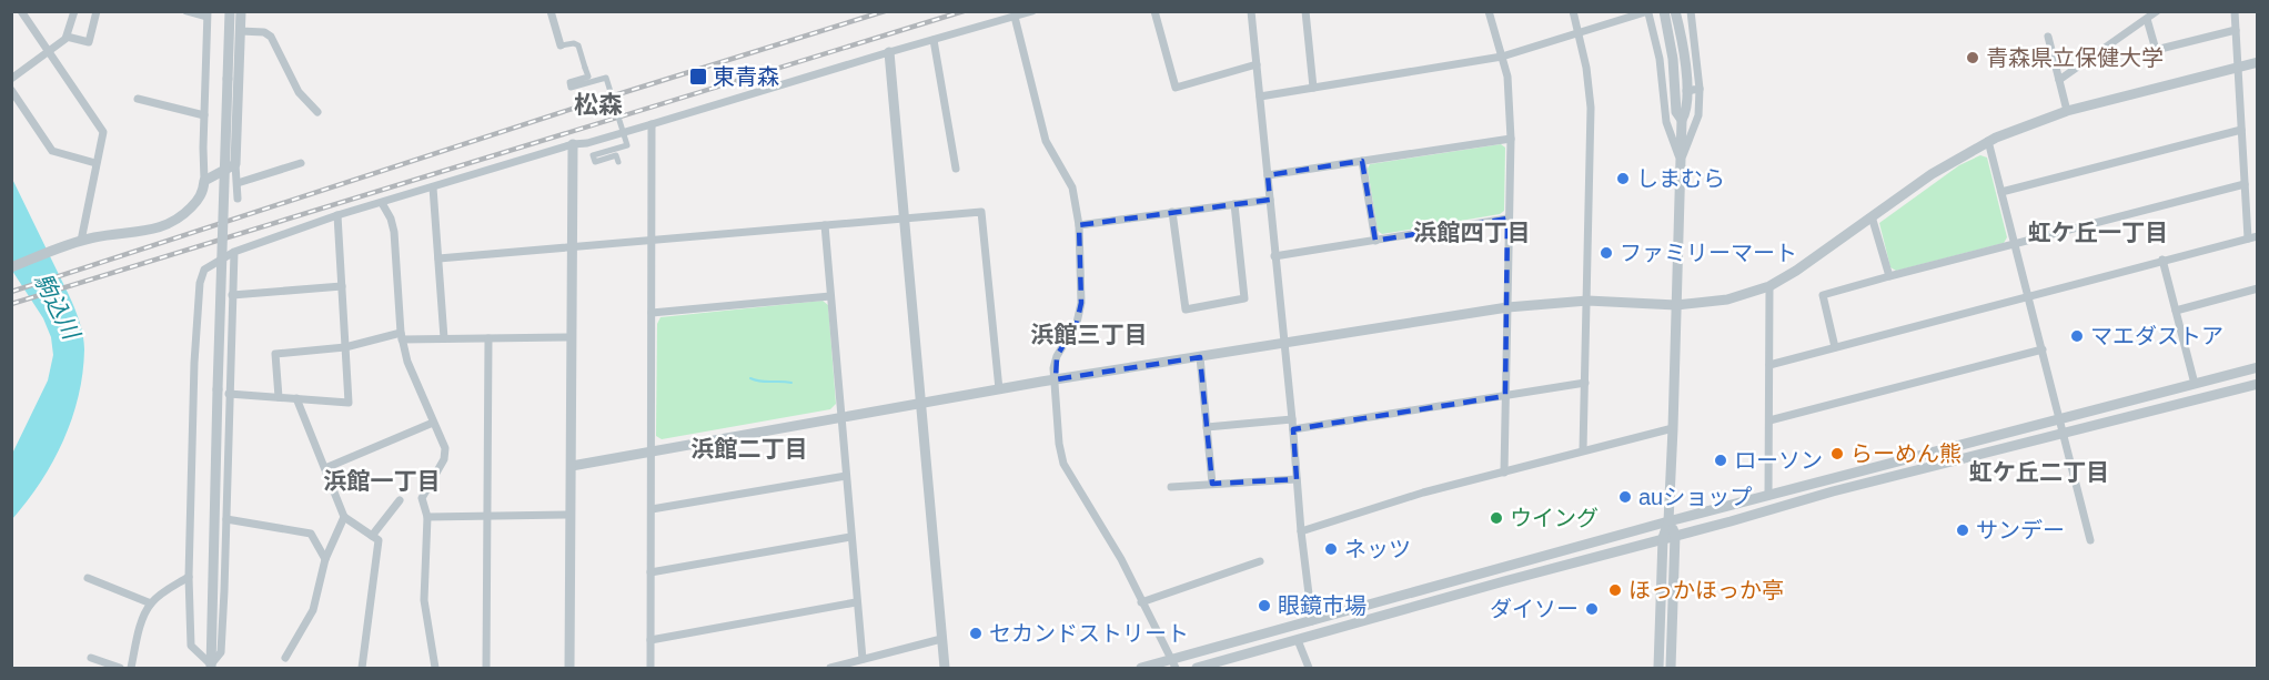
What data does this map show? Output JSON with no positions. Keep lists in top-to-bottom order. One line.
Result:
{"districts":["松森","浜館四丁目","虹ケ丘一丁目","浜館三丁目","浜館二丁目","虹ケ丘二丁目","浜館一丁目"],"water":["駒込川"],"places":{"other":["青森県立保健大学","しまむら","ファミリーマート","マエダストア","らーめん熊","ローソン","auショップ","ウイング","サンデー","ネッツ","ほっかほっか亭","眼鏡市場","ダイソー","セカンドストリート"],"transit":["東青森"]}}
